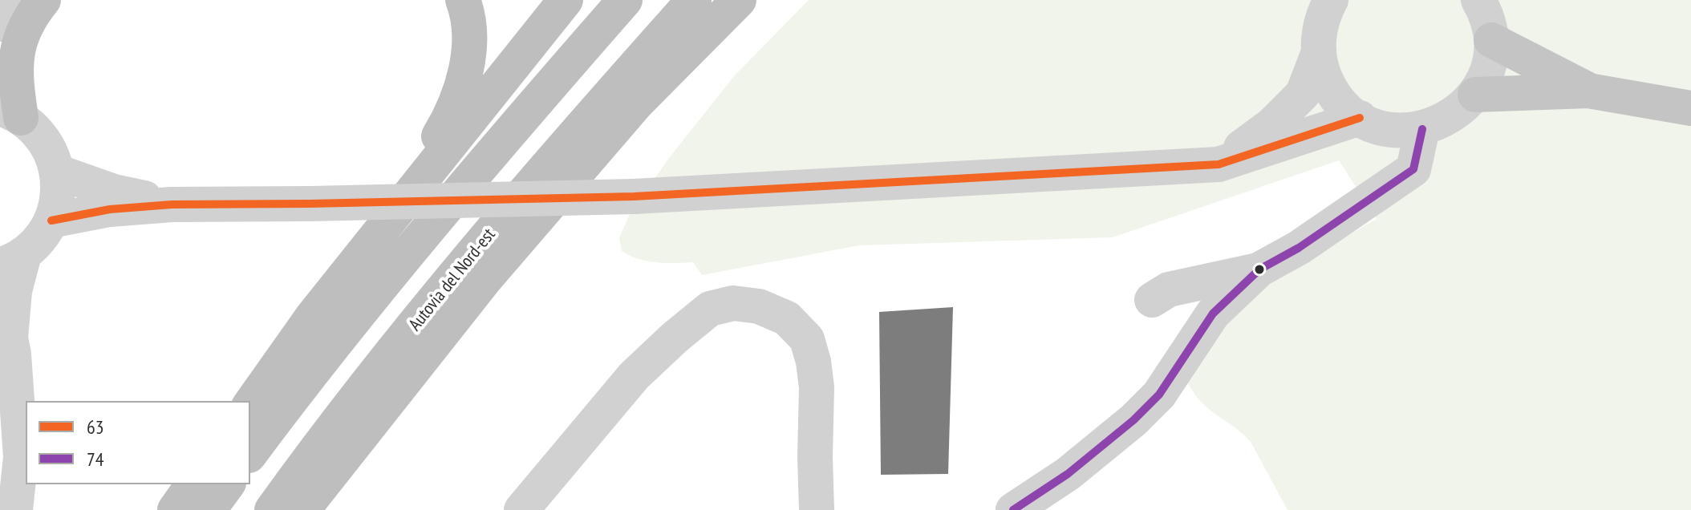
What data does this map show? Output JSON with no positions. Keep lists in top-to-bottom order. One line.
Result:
{"streets":{"highway":["Autovia del Nord-est"]},"lines":["transit line 63","transit line 74"],"legend":["63","74"]}
